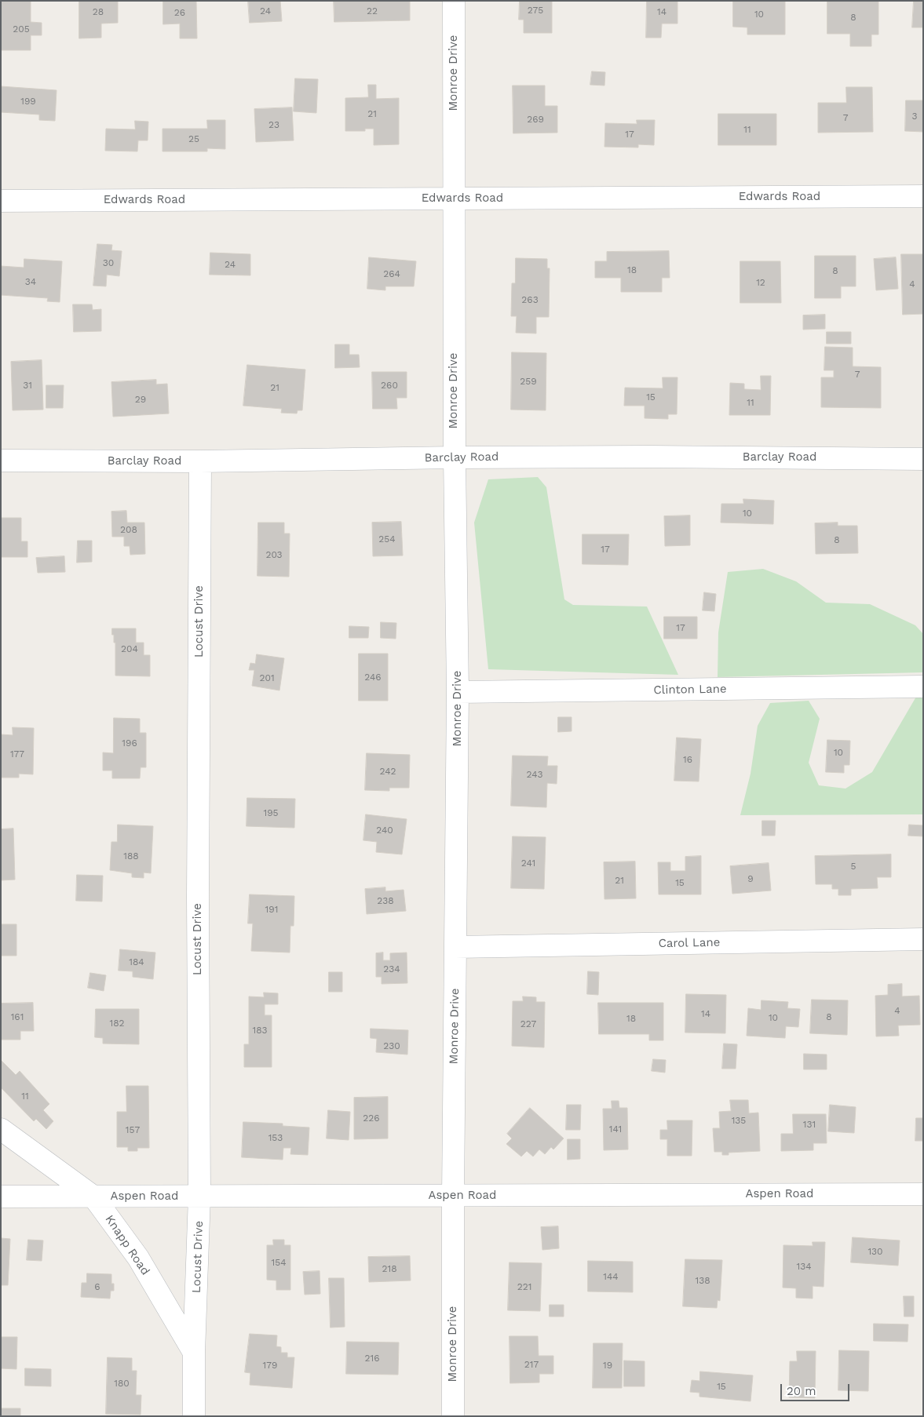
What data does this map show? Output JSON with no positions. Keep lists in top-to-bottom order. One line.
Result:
{"streets":{"street":["Monroe Drive","Edwards Road","Barclay Road","Locust Drive","Clinton Lane","Carol Lane","Aspen Road","Knapp Road"]},"crossings":[["Monroe Drive","Edwards Road"],["Monroe Drive","Barclay Road"],["Monroe Drive","Clinton Lane"],["Monroe Drive","Carol Lane"],["Monroe Drive","Aspen Road"],["Barclay Road","Locust Drive"],["Locust Drive","Aspen Road"],["Locust Drive","Knapp Road"],["Aspen Road","Knapp Road"]],"house_numbers":["275","24","22","28","14","26","10","8","205","199","21","3","7","269","23","11","17","25","30","24","18","8","264","34","12","4","263","7","259","31","260","21","15","29","11","10","208","254","8","17","203","17","204","246","201","196","10","177","16","242","243","195","240","188","241","5","9","21","15","238","191","184","234","4","14","161","8","10","18","182","227","183","230","11","226","135","131","141","157","153","130","154","134","218","144","138","6","221","216","217","179","19","180","15"],"scale_bar":"20 m"}
